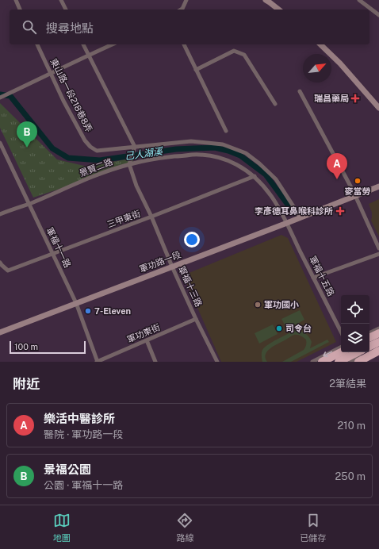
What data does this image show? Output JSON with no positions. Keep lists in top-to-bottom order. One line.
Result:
{"streets":{"main road":["軍功路一段"],"street":["東山路一段218巷8弄","景賢二路","三甲東街","軍福十一路","軍福十五路","軍福十三路","軍功東街"]},"crossings":[["東山路一段218巷8弄","軍功路一段"],["景賢二路","三甲東街"],["景賢二路","軍福十一路"],["景賢二路","軍功路一段"],["景賢二路","軍福十五路"],["景賢二路","軍福十三路"],["三甲東街","軍福十一路"],["三甲東街","軍福十三路"],["軍福十一路","軍功路一段"],["軍福十一路","軍功東街"],["軍功路一段","軍福十五路"],["軍功路一段","軍福十三路"],["軍福十三路","軍功東街"]],"water":["己人湖溪"],"places":{"health":["瑞昌藥局","李彥德耳鼻喉科診所"],"other":["麥當勞","軍功國小","7-Eleven","司令台"]},"scale_bar":"100 m","north":"top right","page":{"search":"搜尋地點","pins":["B","A"],"scale":"100 m","heading":["附近","2筆結果"],"list":[{"mark":"A","name":"樂活中醫診所","note":"醫院 · 軍功路一段","value":"210 m"},{"mark":"B","name":"景福公園","note":"公園 · 軍福十一路","value":"250 m"}],"nav":["地圖","路線","已儲存"]}}
